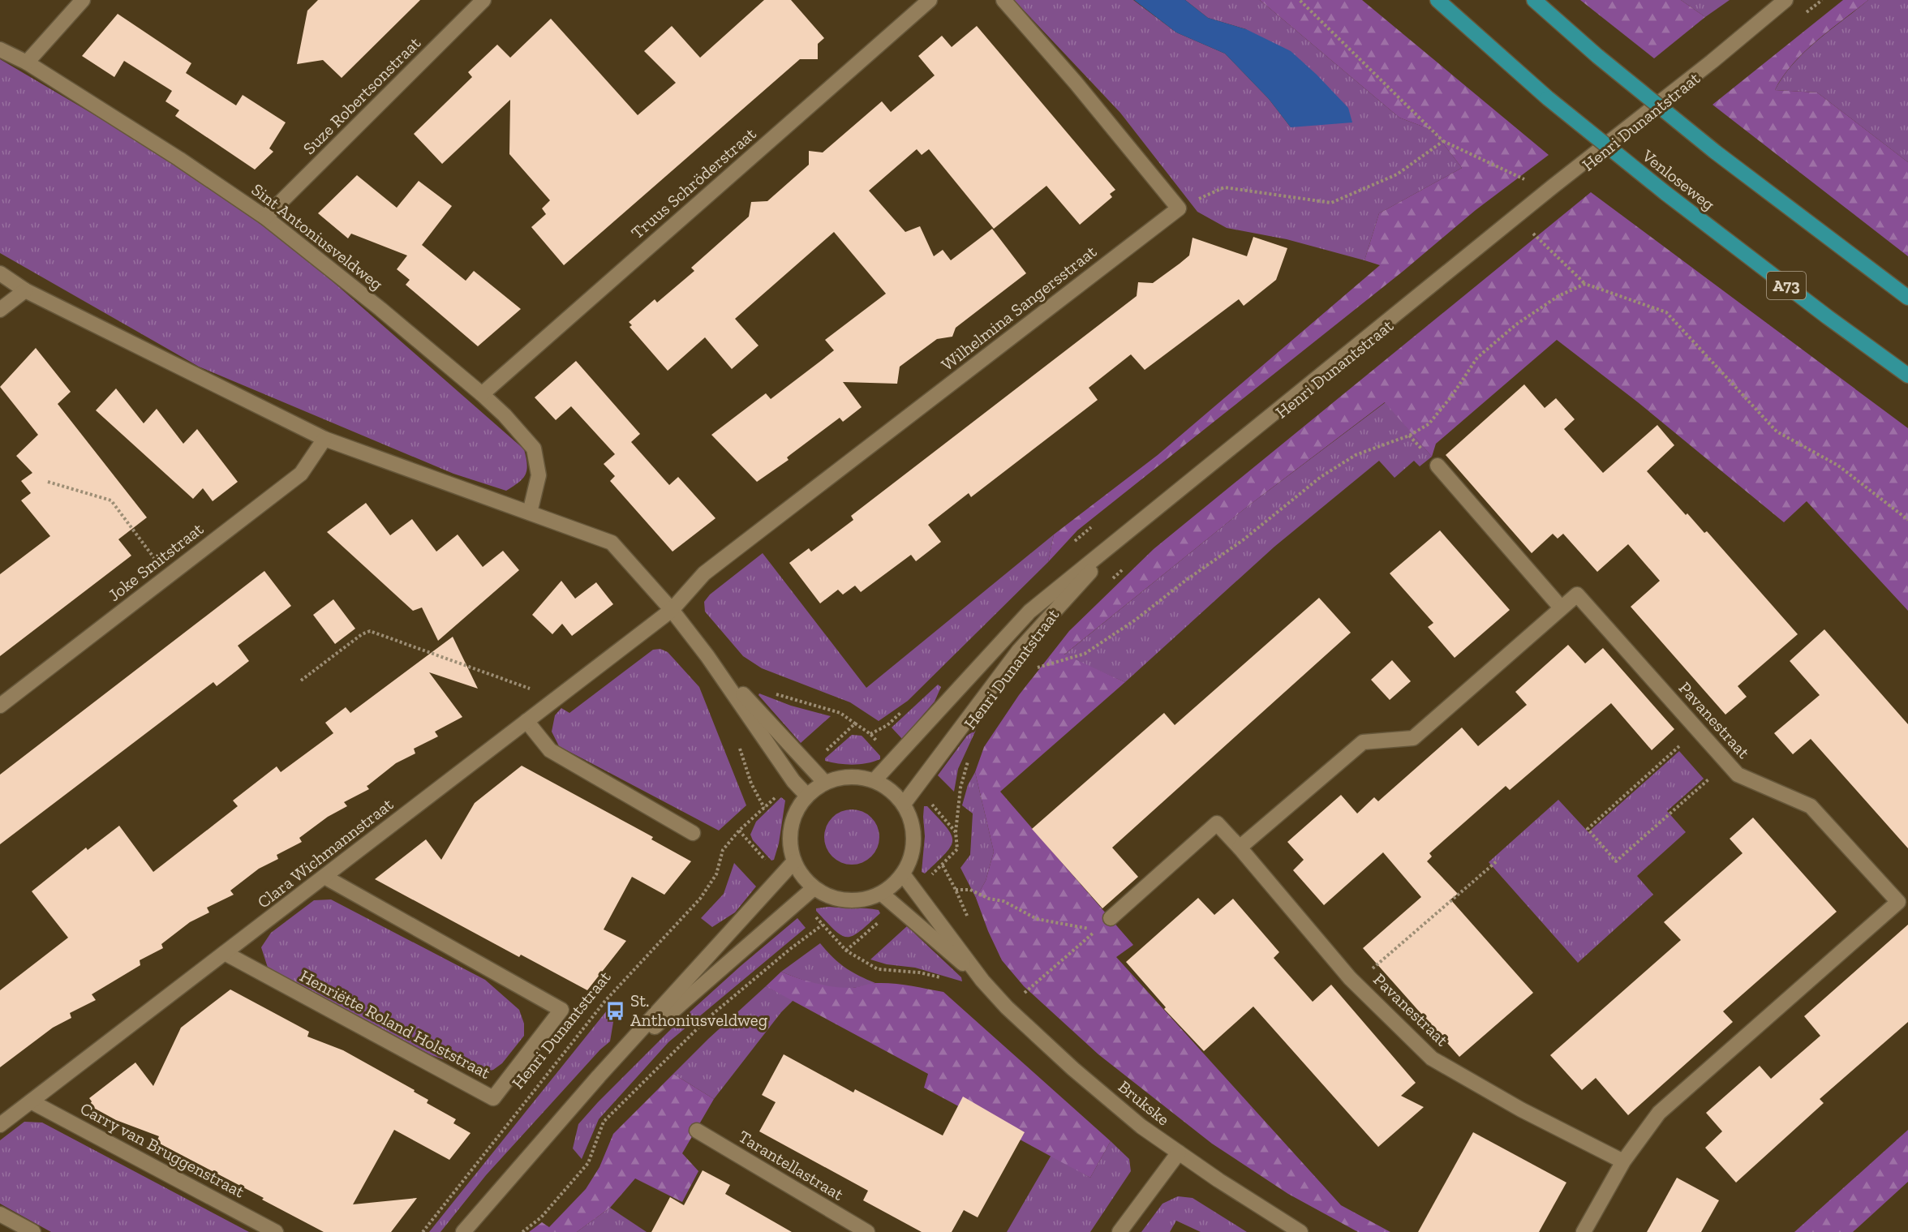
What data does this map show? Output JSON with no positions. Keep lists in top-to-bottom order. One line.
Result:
{"streets":{"highway":["Venloseweg","A73"],"street":["Suze Robertsonstraat","Henri Dunantstraat","Truus Schröderstraat","Sint Antoniusveldweg","Wilhelmina Sangersstraat","Joke Smitstraat","Pavanestraat","Clara Wichmannstraat","Henriëtte Roland Holststraat","Brukske","Carry van Bruggenstraat","Tarantellastraat"]},"crossings":[["Suze Robertsonstraat","Sint Antoniusveldweg"],["Henri Dunantstraat","Brukske"],["Truus Schröderstraat","Sint Antoniusveldweg"],["Wilhelmina Sangersstraat","Clara Wichmannstraat"],["Clara Wichmannstraat","Henriëtte Roland Holststraat"],["Clara Wichmannstraat","Carry van Bruggenstraat"]],"places":{"bus stop":["St. Anthoniusveldweg"]}}
